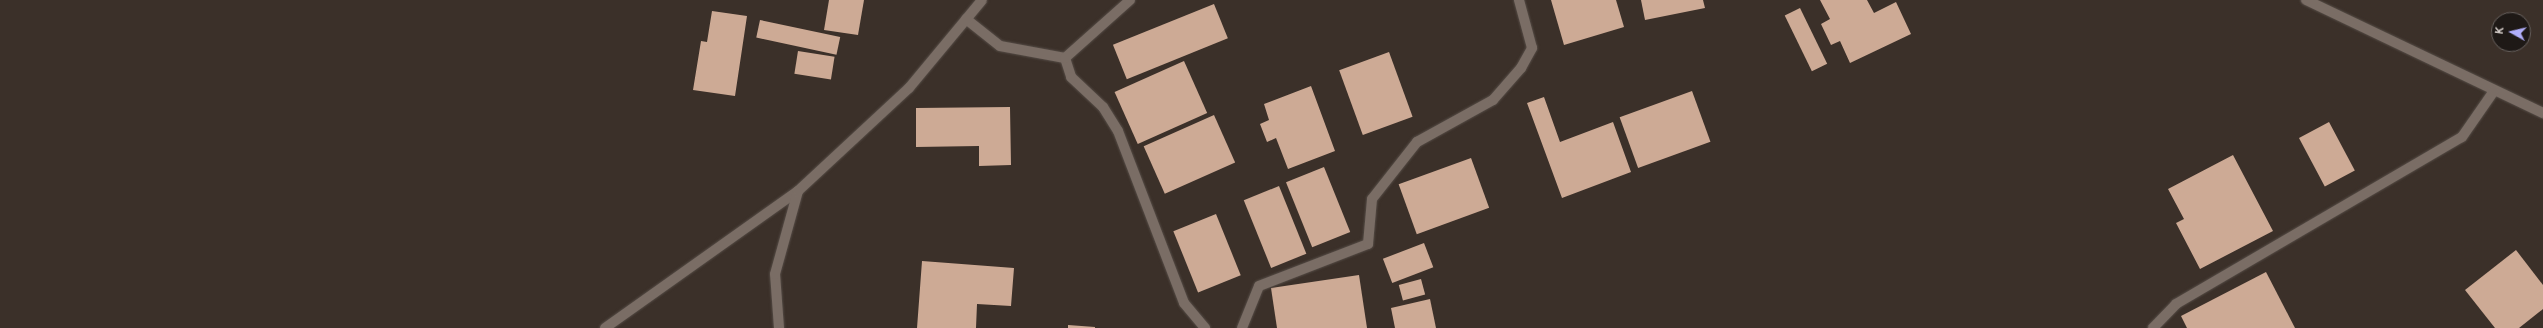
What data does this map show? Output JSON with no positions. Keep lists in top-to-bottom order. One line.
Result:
{"north":"left"}
